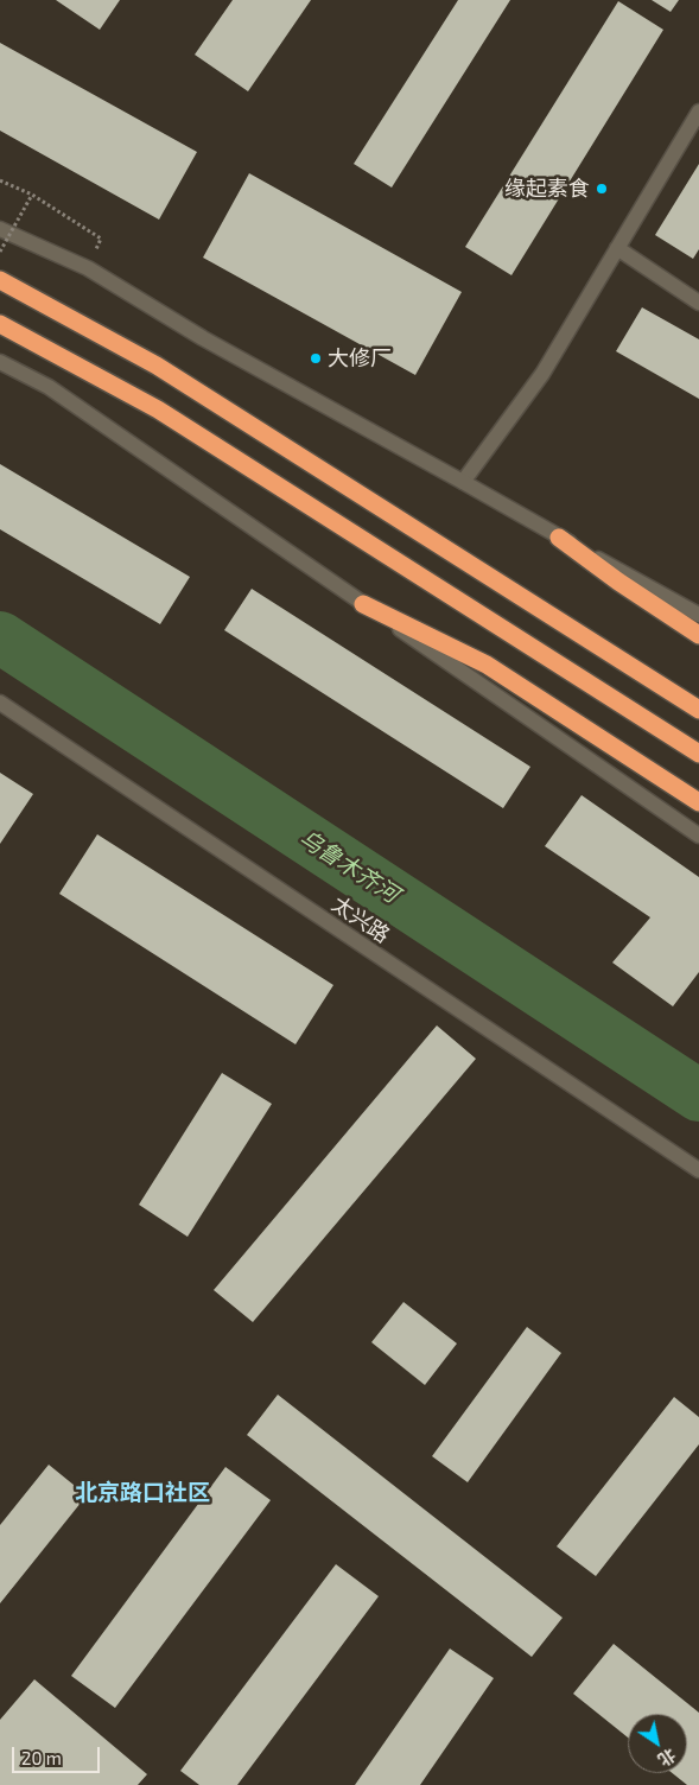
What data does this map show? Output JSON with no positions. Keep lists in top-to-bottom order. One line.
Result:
{"streets":{"main road":["太兴路"]},"districts":["北京路口社区"],"water":["乌鲁木齐河"],"places":["缘起素食","大修厂"],"scale_bar":"20 m","north":"bottom right"}
